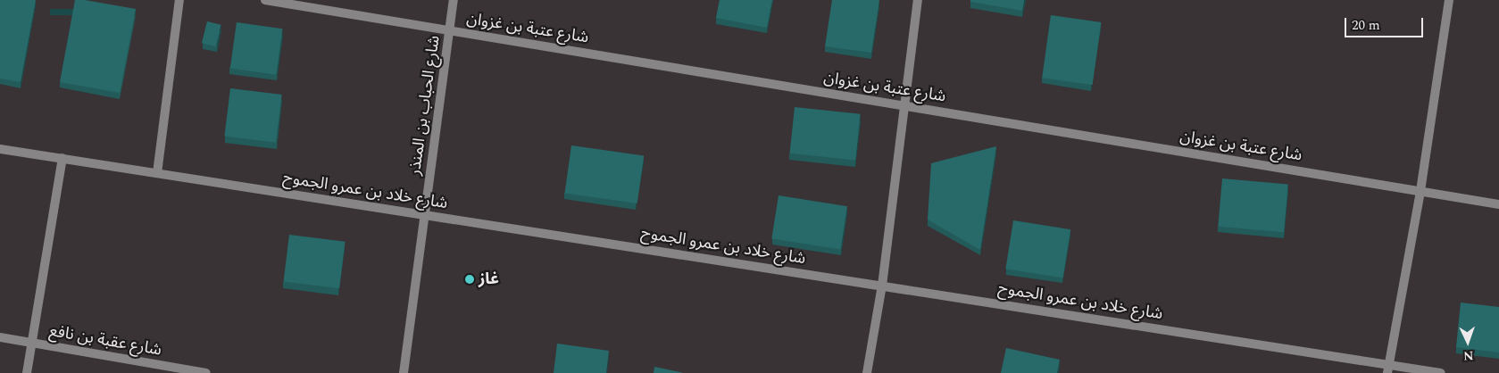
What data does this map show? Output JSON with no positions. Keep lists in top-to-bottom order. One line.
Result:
{"streets":{"street":["شارع عتبة بن غزوان","شارع الحباب بن المنذر","شارع خلاد بن عمرو الجموح","شارع عقبة بن نافع"]},"crossings":[["شارع عتبة بن غزوان","شارع الحباب بن المنذر"],["شارع الحباب بن المنذر","شارع خلاد بن عمرو الجموح"]],"places":["غاز"],"scale_bar":"20 m","north":"bottom"}
